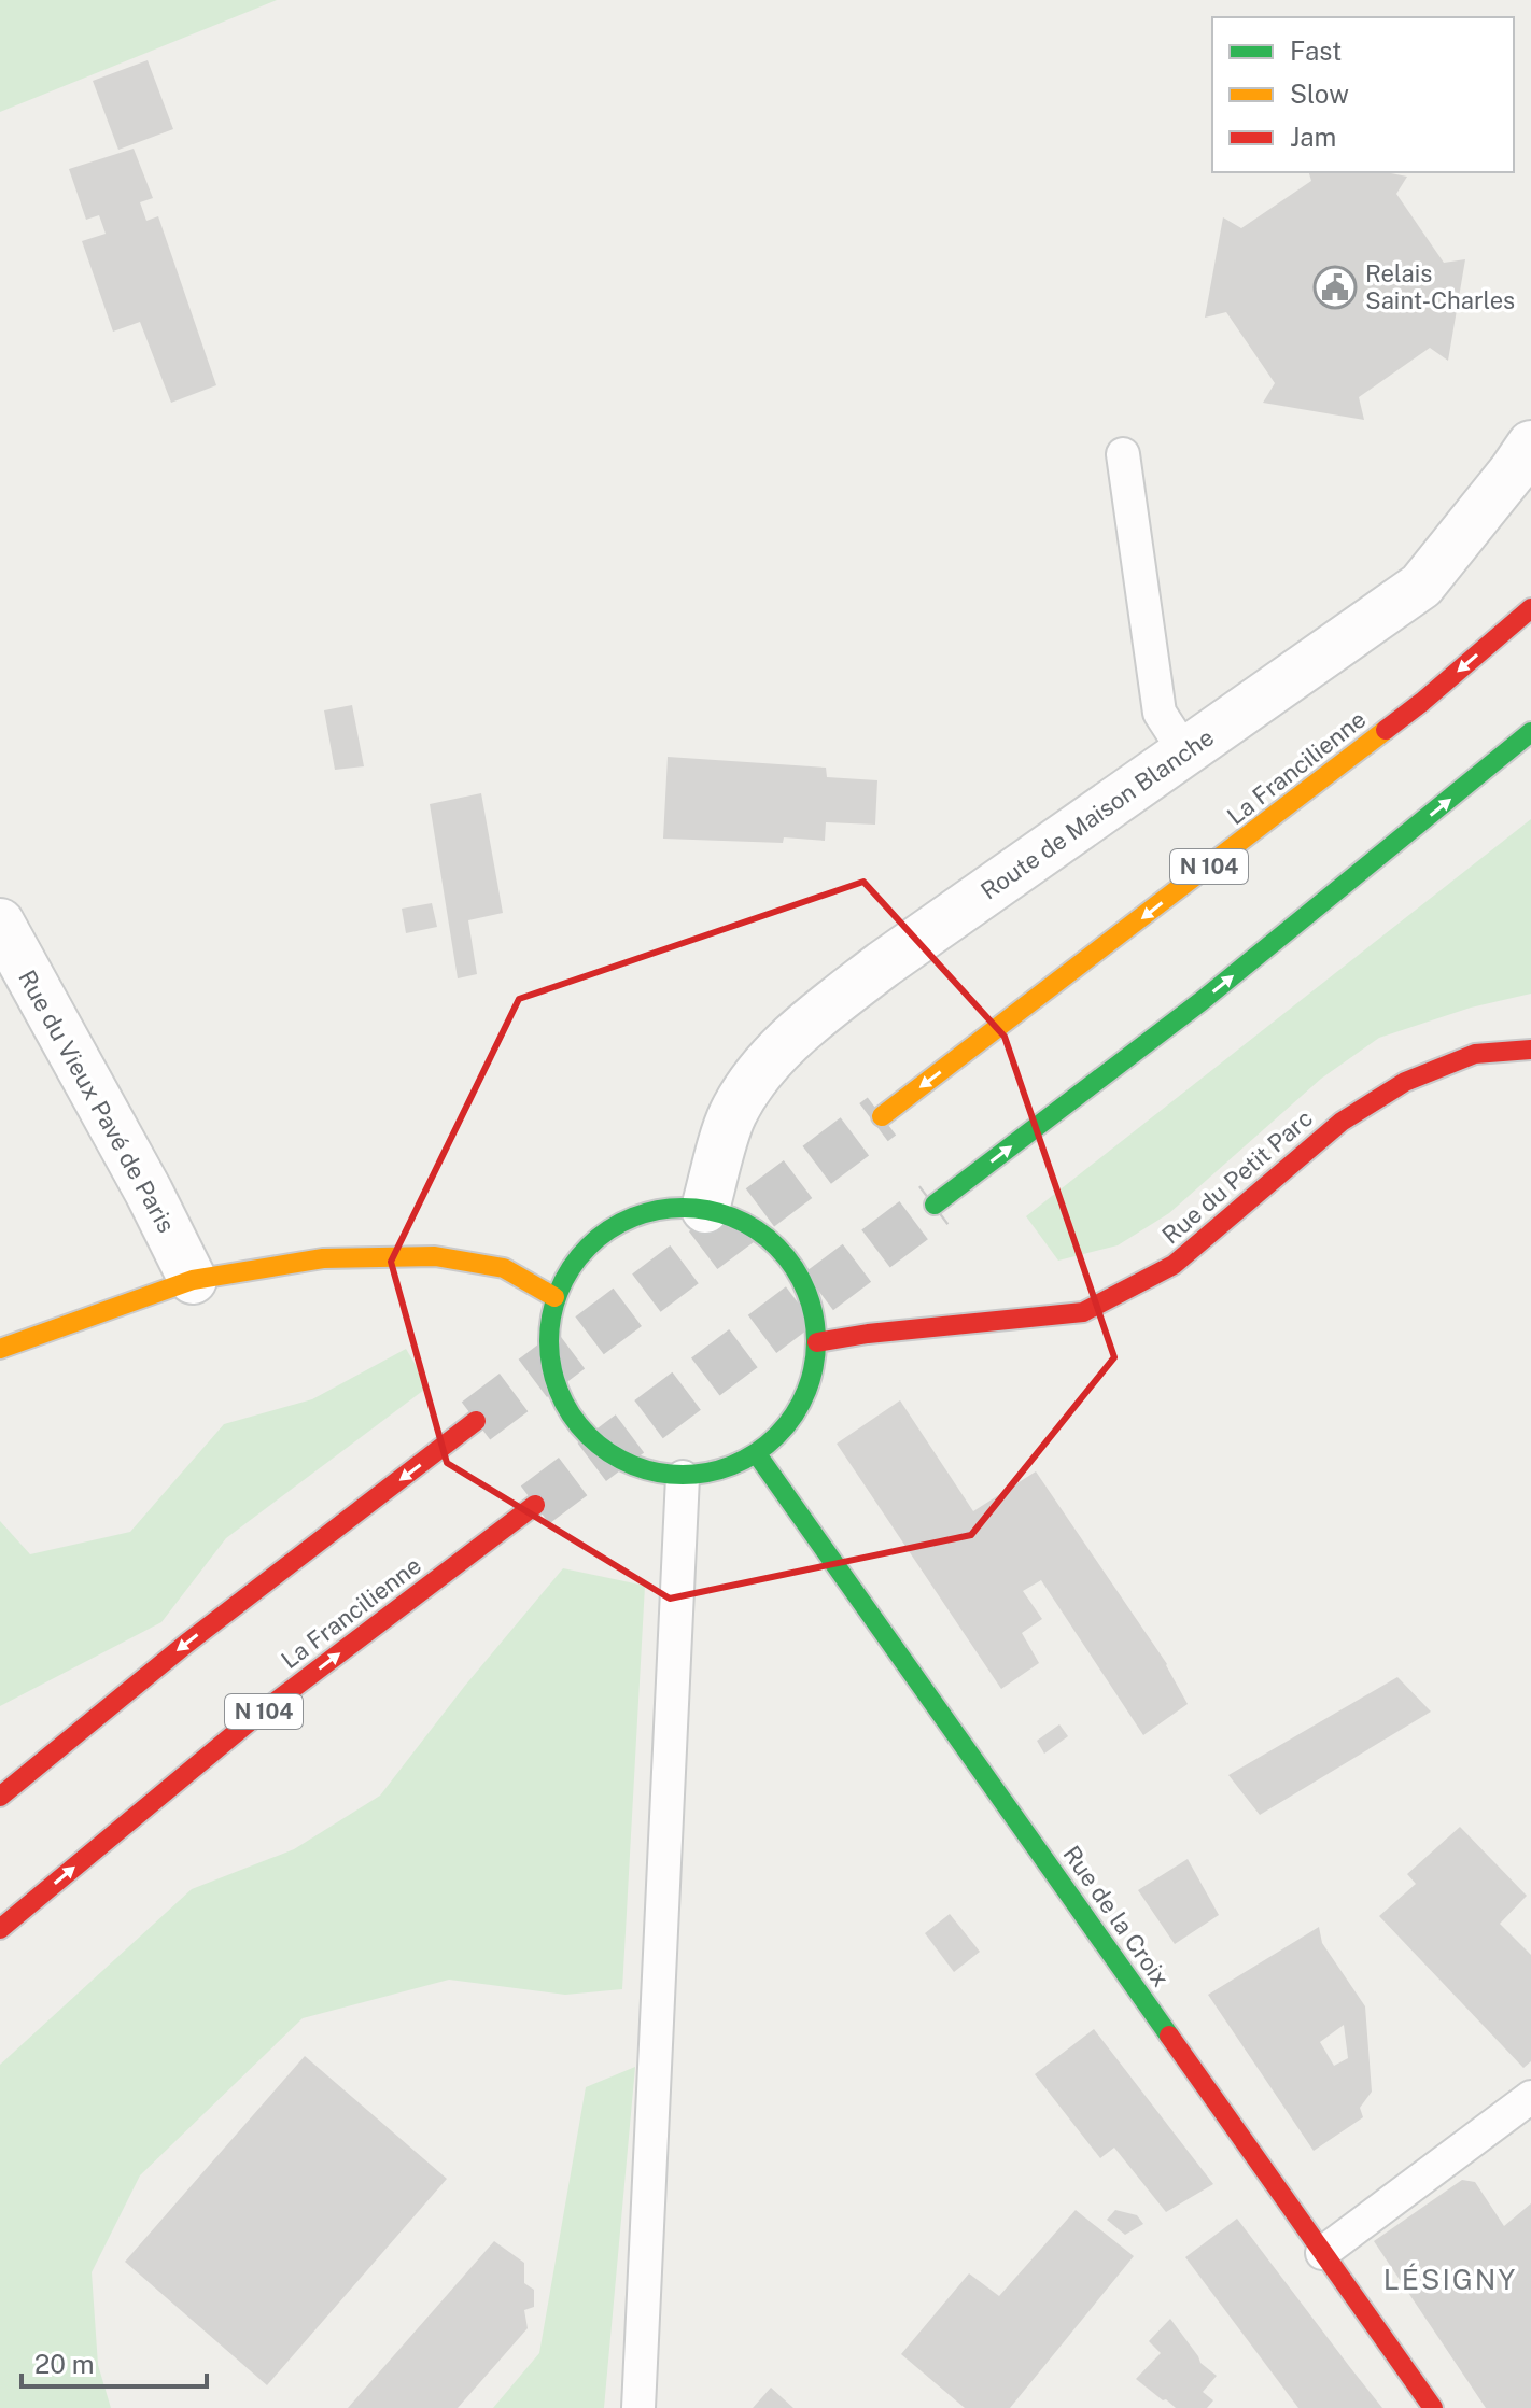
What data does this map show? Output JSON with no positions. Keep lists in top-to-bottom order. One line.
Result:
{"streets":{"main road":["La Francilienne","N 104","Rue du Petit Parc","Rue de la Croix"],"street":["Route de Maison Blanche","Rue du Vieux Pavé de Paris"]},"crossings":[["Route de Maison Blanche","Rue du Petit Parc"],["Route de Maison Blanche","Rue de la Croix"],["Rue du Petit Parc","Rue de la Croix"]],"districts":["LÉSIGNY"],"places":{"public building":["Relais Saint-Charles"]},"legend":["Fast","Slow","Jam"],"scale_bar":"20 m"}
